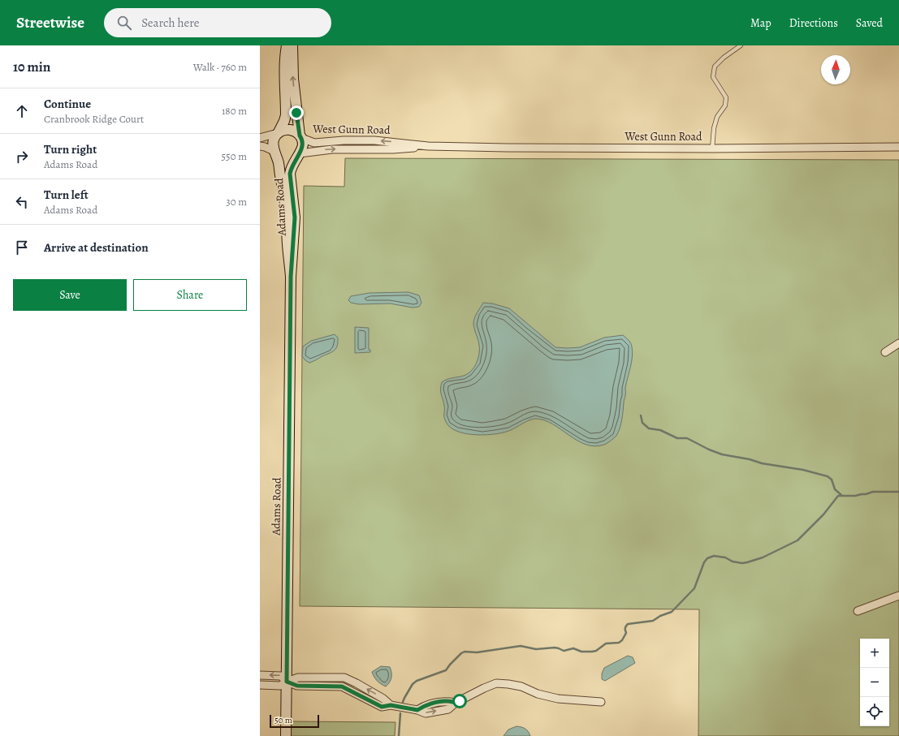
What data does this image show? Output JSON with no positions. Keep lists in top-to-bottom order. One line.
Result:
{"streets":{"main road":["West Gunn Road","Adams Road"]},"crossings":[["West Gunn Road","Adams Road"]],"scale_bar":"50 m","north":"top","page":{"header":"Streetwise","search":"Search here","nav":["Map","Directions","Saved"],"heading":["10 min","Walk · 760 m"],"list":[["Continue","Cranbrook Ridge Court","180 m"],["Turn right","Adams Road","550 m"],["Turn left","Adams Road","30 m"],"Arrive at destination"],"buttons":["Save","Share"],"map_buttons":["+","−"],"scale":"50 m"}}
